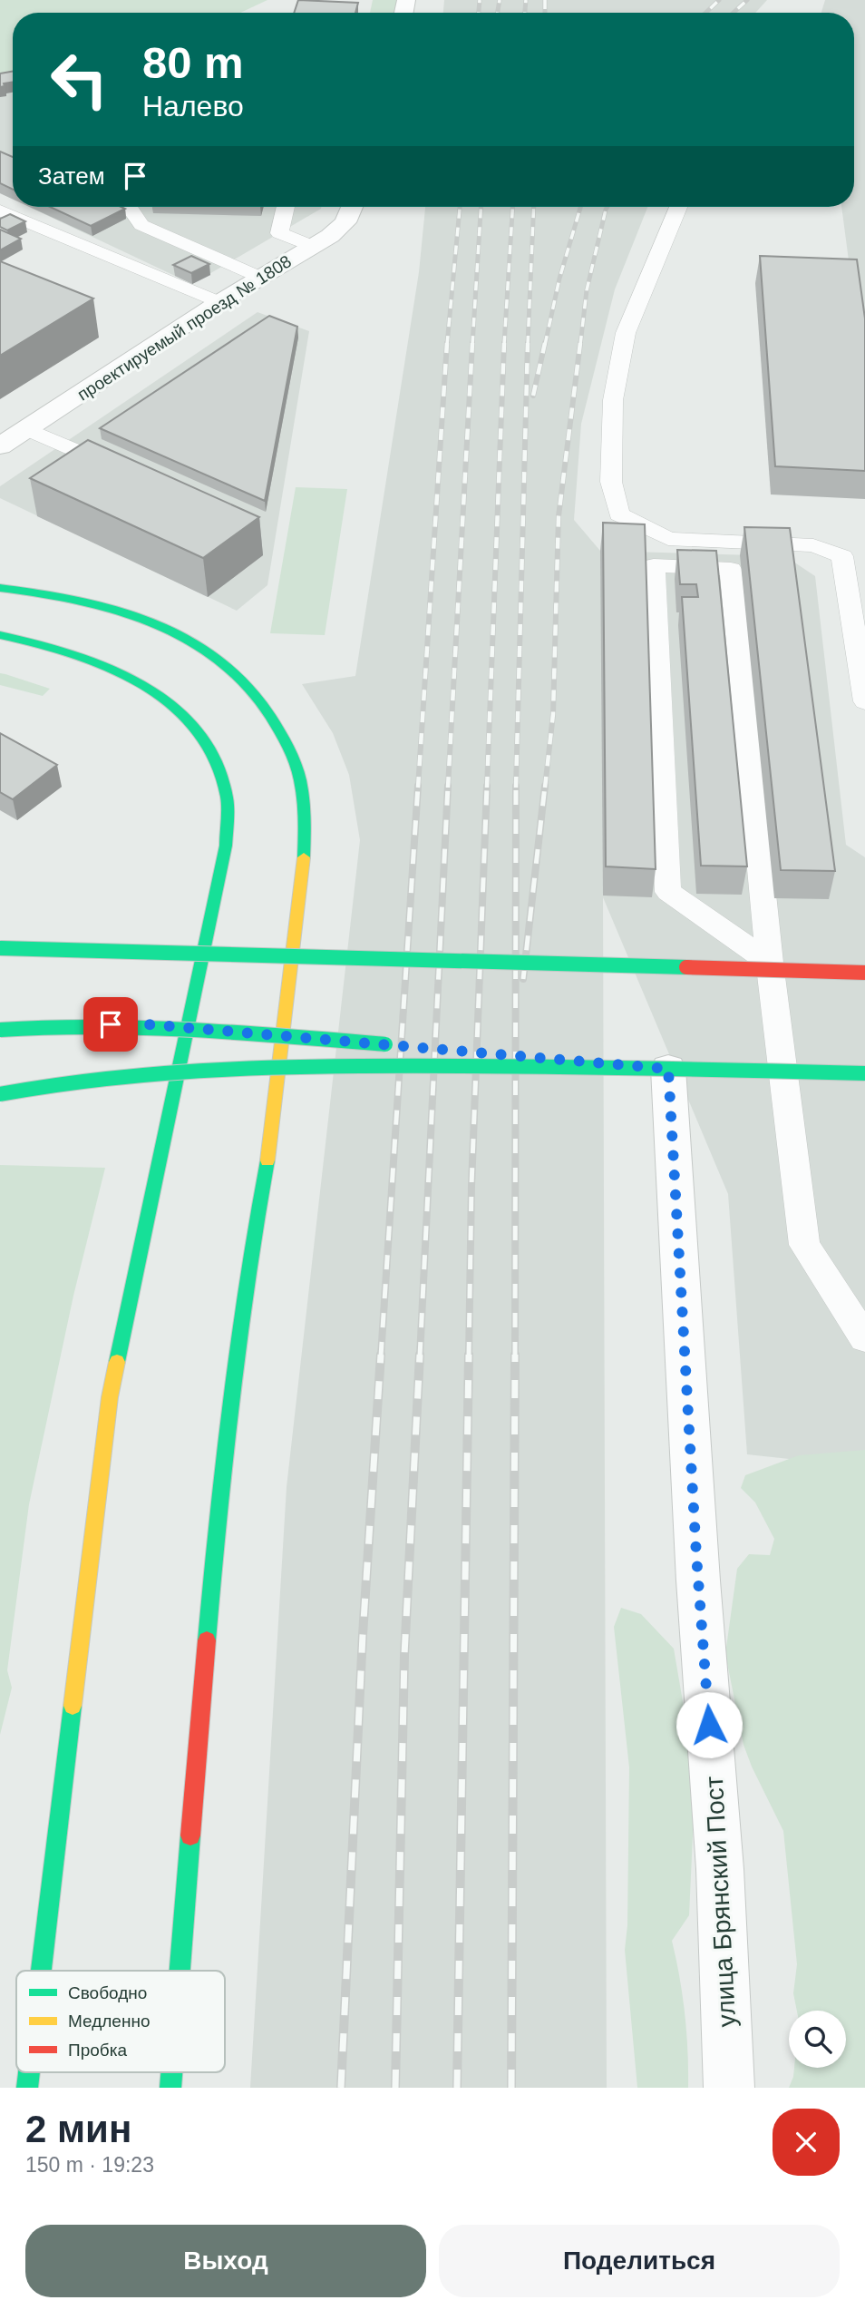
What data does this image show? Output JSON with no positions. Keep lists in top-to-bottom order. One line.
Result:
{"streets":{"street":["проектируемый проезд № 1808","улица Брянский Пост"]},"legend":["Свободно","Медленно","Пробка"],"page":{"turn":["80 m","Налево"],"then":"Затем","heading":["2 мин","150 m · 19:23"],"buttons":["Выход","Поделиться"]}}
